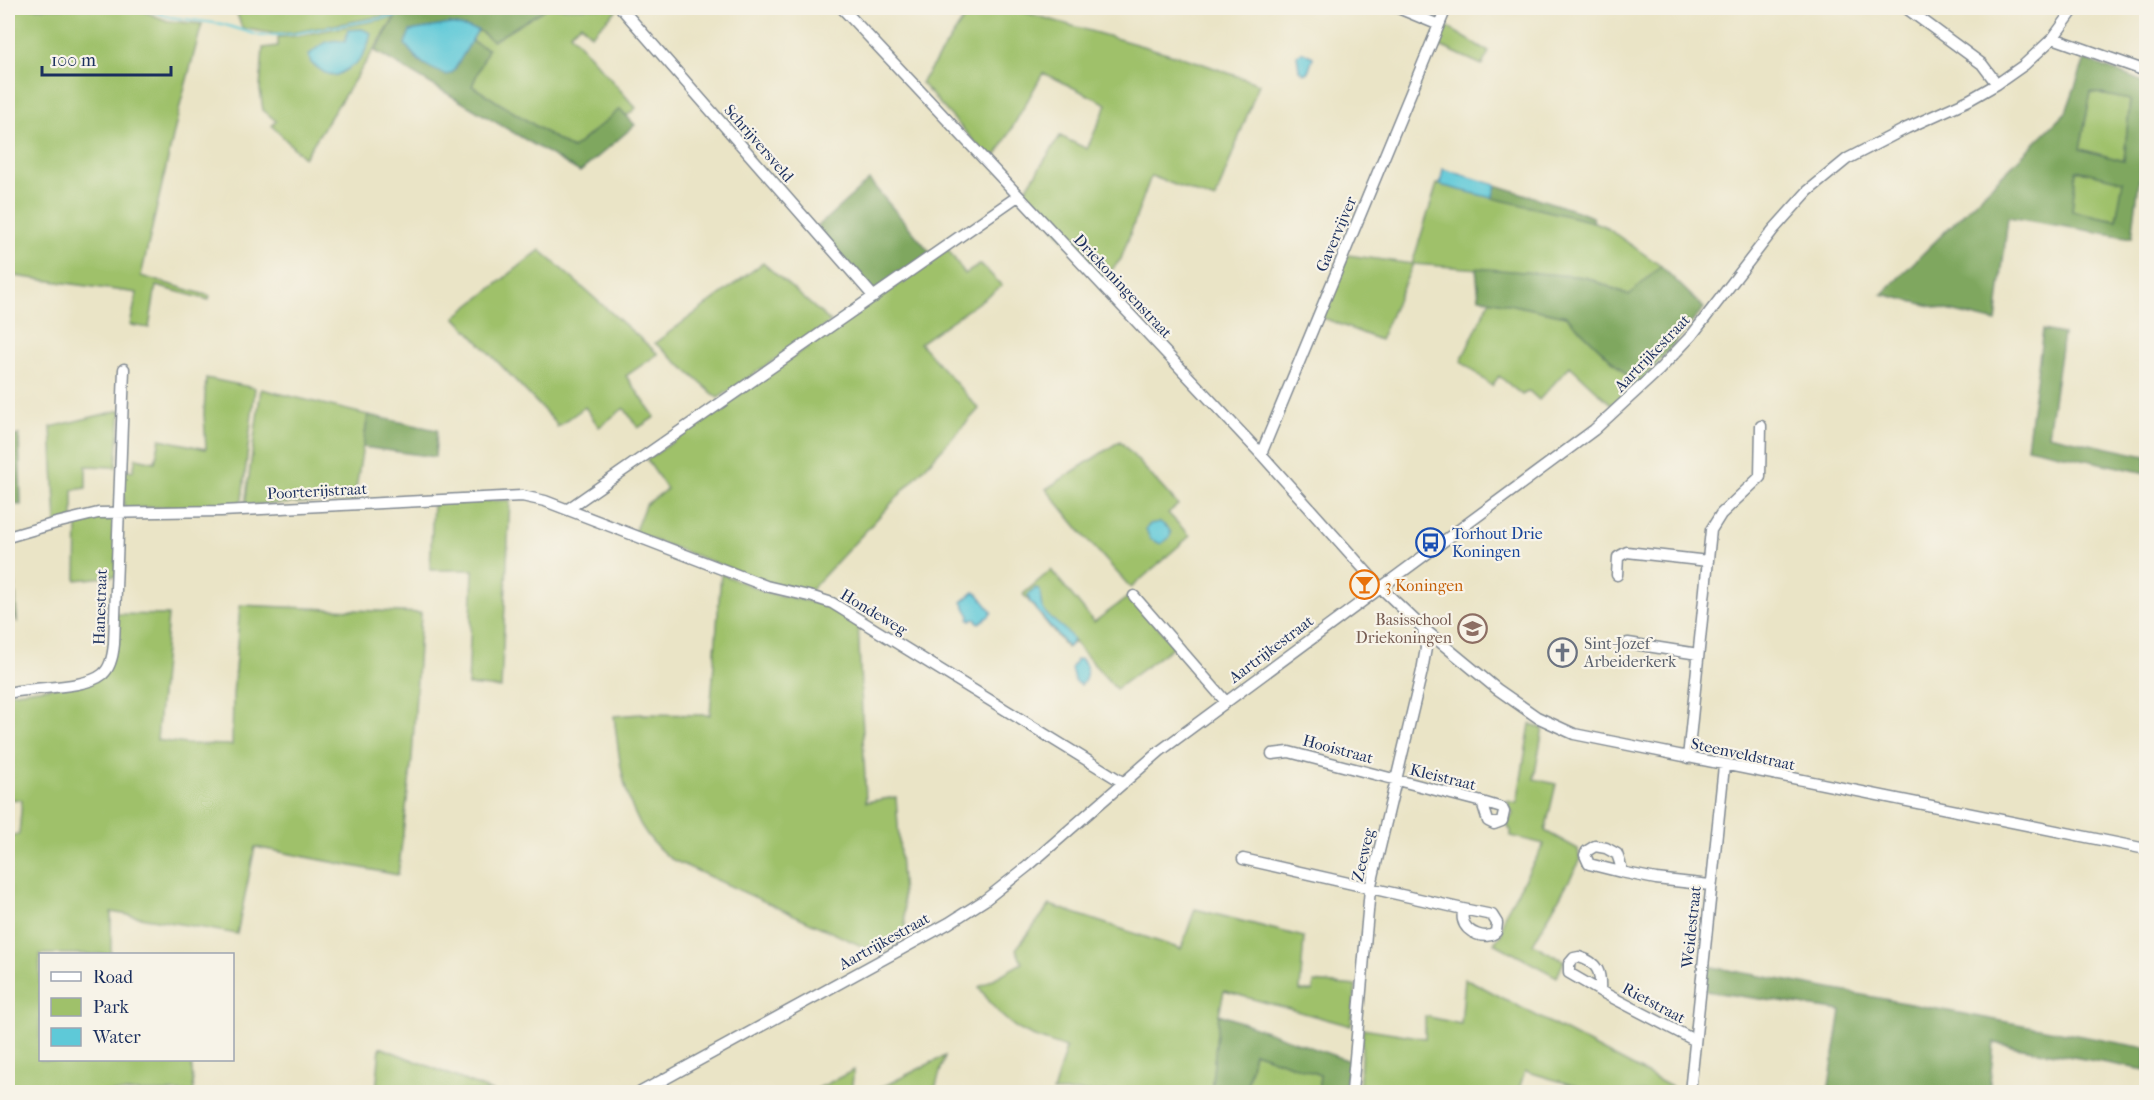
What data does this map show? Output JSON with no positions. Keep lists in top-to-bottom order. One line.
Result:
{"streets":{"street":["Schrijversveld","Gavervijver","Driekoningenstraat","Aartrijkestraat","Poorterijstraat","Hanestraat","Hondeweg","Hooistraat","Steenveldstraat","Kleistraat","Zeeweg","Weidestraat","Rietstraat"]},"crossings":[["Gavervijver","Driekoningenstraat"],["Driekoningenstraat","Aartrijkestraat"],["Driekoningenstraat","Steenveldstraat"],["Aartrijkestraat","Hondeweg"],["Aartrijkestraat","Steenveldstraat"],["Poorterijstraat","Hanestraat"],["Poorterijstraat","Hondeweg"],["Hooistraat","Kleistraat"],["Hooistraat","Zeeweg"],["Steenveldstraat","Zeeweg"],["Steenveldstraat","Weidestraat"],["Kleistraat","Zeeweg"],["Weidestraat","Rietstraat"]],"places":{"bus stop":["Torhout Drie Koningen"],"bar":["3 Koningen"],"school or university":["Basisschool Driekoningen"],"church":["Sint-Jozef Arbeiderkerk"]},"legend":["Road","Park","Water"],"scale_bar":"100 m"}
